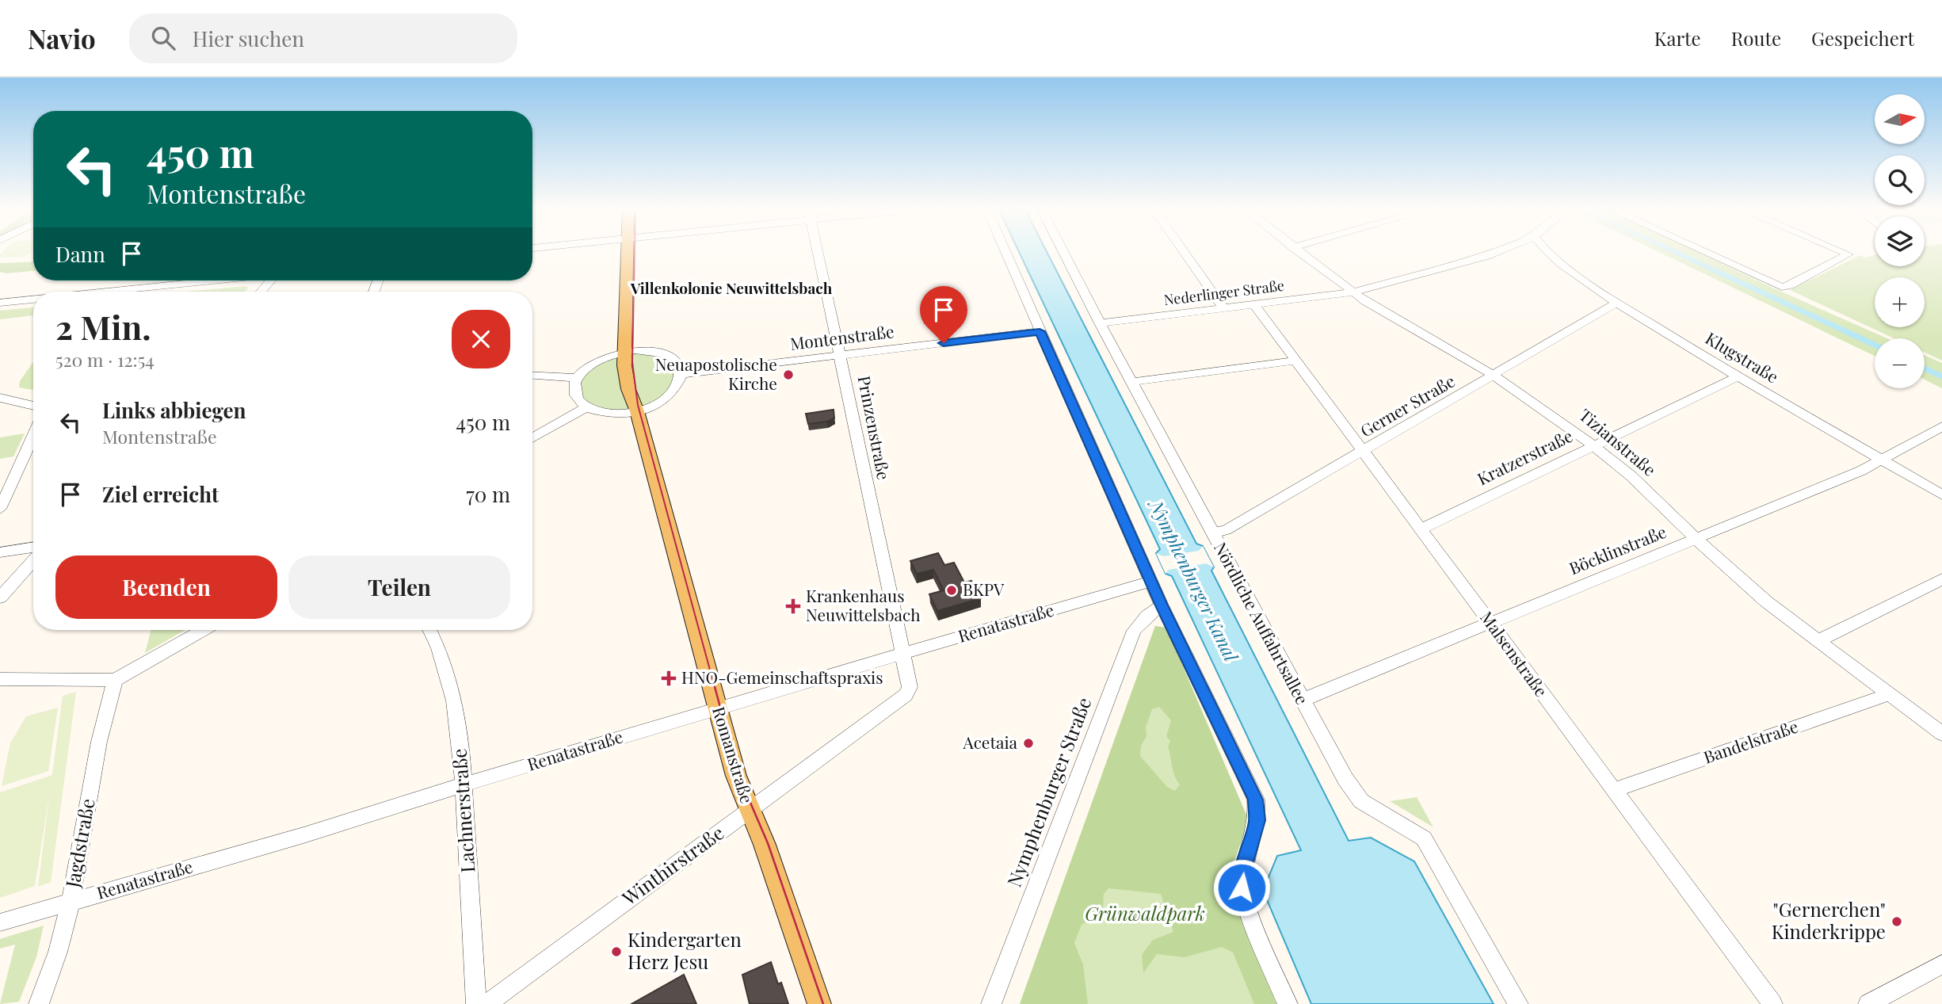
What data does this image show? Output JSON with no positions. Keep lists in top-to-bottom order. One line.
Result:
{"streets":{"main road":["Romanstraße"],"street":["Nederlinger Straße","Montenstraße","Klugstraße","Gerner Straße","Prinzenstraße","Tizianstraße","Kratzerstraße","Böcklinstraße","Renatastraße","Nördliche Auffahrtsallee","Malsenstraße","Bandelstraße","Nymphenburger Straße","Lachnerstraße","Jagdstraße","Winthirstraße"]},"crossings":[["Nederlinger Straße","Tizianstraße"],["Nederlinger Straße","Nördliche Auffahrtsallee"],["Nederlinger Straße","Malsenstraße"],["Montenstraße","Prinzenstraße"],["Montenstraße","Romanstraße"],["Klugstraße","Gerner Straße"],["Klugstraße","Kratzerstraße"],["Klugstraße","Böcklinstraße"],["Gerner Straße","Tizianstraße"],["Gerner Straße","Nördliche Auffahrtsallee"],["Gerner Straße","Malsenstraße"],["Prinzenstraße","Renatastraße"],["Prinzenstraße","Winthirstraße"],["Tizianstraße","Kratzerstraße"],["Tizianstraße","Böcklinstraße"],["Tizianstraße","Bandelstraße"],["Kratzerstraße","Malsenstraße"],["Böcklinstraße","Nördliche Auffahrtsallee"],["Böcklinstraße","Malsenstraße"],["Renatastraße","Romanstraße"],["Renatastraße","Lachnerstraße"],["Renatastraße","Jagdstraße"],["Renatastraße","Winthirstraße"],["Malsenstraße","Bandelstraße"],["Romanstraße","Winthirstraße"]],"districts":["Villenkolonie Neuwittelsbach"],"water":["Nymphenburger Kanal"],"parks":["Grünwaldpark"],"places":{"other":["Neuapostolische Kirche","BKPV","Acetaia","\"Gernerchen\" Kinderkrippe","Kindergarten Herz Jesu"],"health":["Krankenhaus Neuwittelsbach","HNO-Gemeinschaftspraxis"]},"north":"right","page":{"header":"Navio","search":"Hier suchen","nav":["Karte","Route","Gespeichert"],"map_buttons":["+","−"],"turn":["450 m","Montenstraße"],"then":"Dann","heading":["2 Min.","520 m · 12:54"],"list":[{"name":"Links abbiegen","note":"Montenstraße","value":"450 m"},{"name":"Ziel erreicht","value":"70 m"}],"buttons":["Beenden","Teilen"]}}
